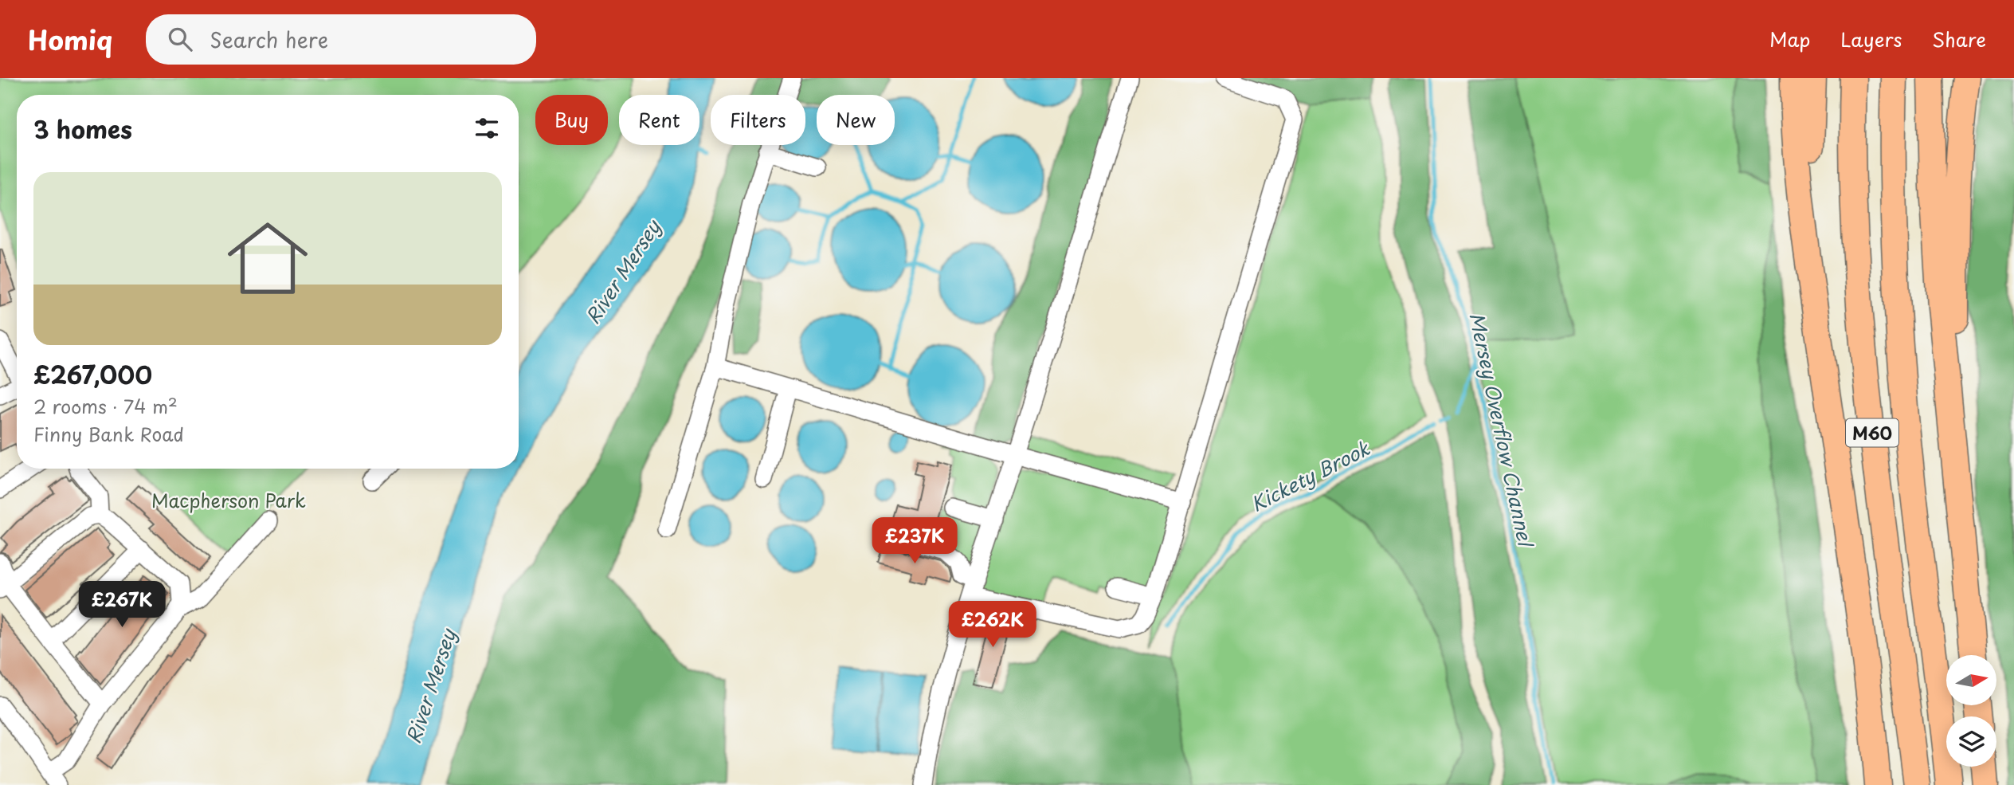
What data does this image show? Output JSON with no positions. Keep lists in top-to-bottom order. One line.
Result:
{"streets":{"highway":["M60"]},"water":["River Mersey","Mersey Overflow Channel","Kickety Brook"],"parks":["Macpherson Park"],"north":"right","page":{"header":"Homiq","search":"Search here","nav":["Map","Layers","Share"],"chip":["Buy","Rent","Filters","New"],"heading":"3 homes","list":[{"name":"£267,000","note":"2 rooms · 74 m² · Finny Bank Road"}],"price":["£237K","£267K","£262K"]}}
